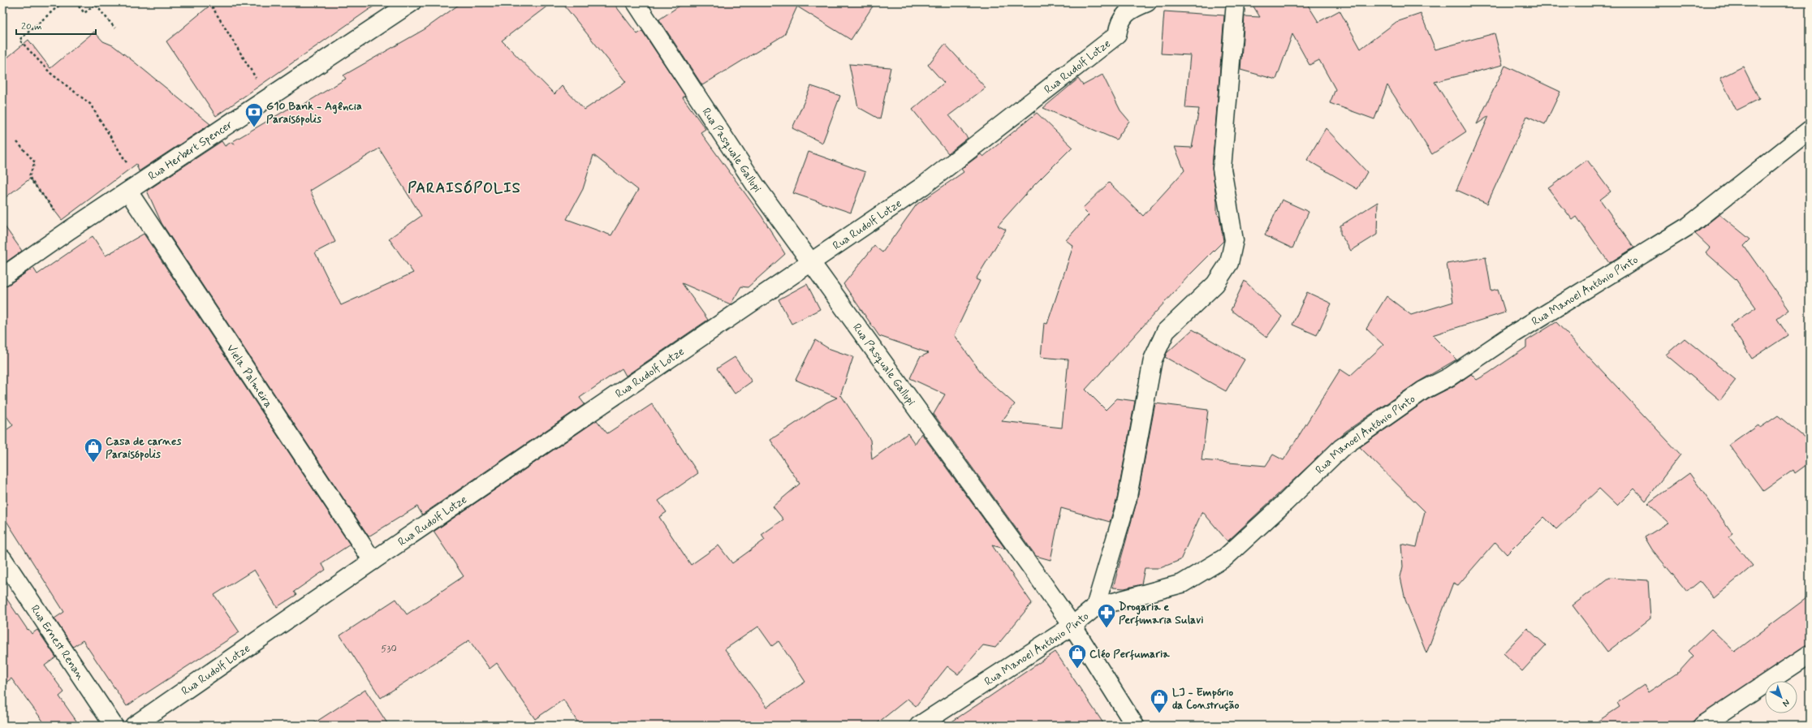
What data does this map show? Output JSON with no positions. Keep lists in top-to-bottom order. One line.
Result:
{"streets":{"street":["Rua Rudolf Lotze","Rua Herbert Spencer","Rua Pasquale Gallupi","Rua Manoel Antônio Pinto","Viela Palmeira","Rua Ernest Renan"]},"crossings":[["Rua Rudolf Lotze","Rua Pasquale Gallupi"],["Rua Rudolf Lotze","Viela Palmeira"],["Rua Herbert Spencer","Viela Palmeira"],["Rua Pasquale Gallupi","Rua Manoel Antônio Pinto"]],"districts":["PARAISÓPOLIS"],"places":{"bank":["G10 Bank - Agência Paraisópolis"],"shop":["Casa de carnes Paraisópolis","Cléo Perfumaria","LJ - Empório da Construção"],"pharmacy":["Drogaria e Perfumaria Sulavi"]},"house_numbers":["530"],"scale_bar":"20 m","north":"bottom right"}
